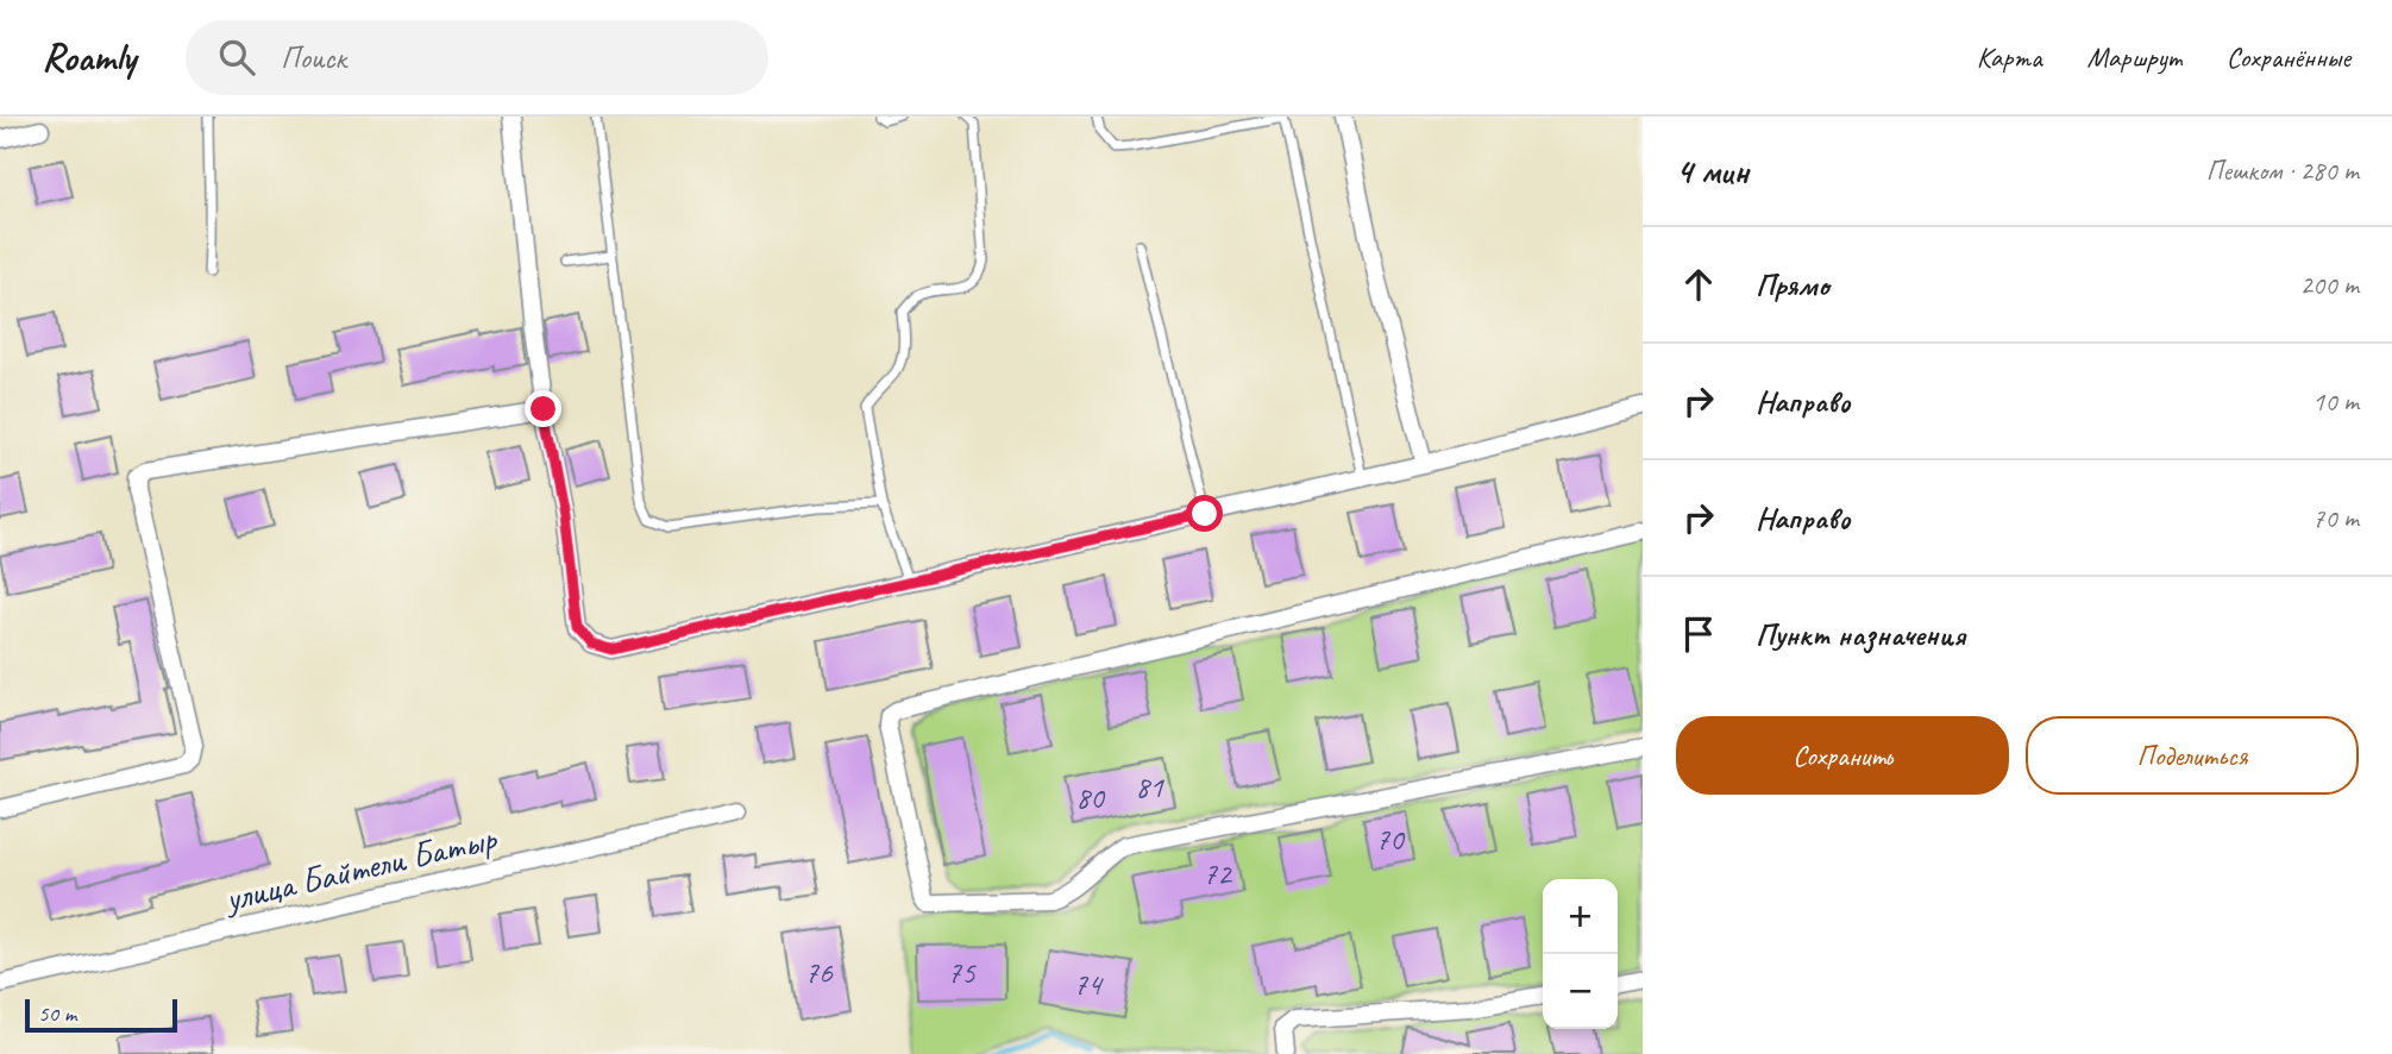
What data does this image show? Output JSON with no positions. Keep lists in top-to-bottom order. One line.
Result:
{"streets":{"street":["улица Байтели Батыр"]},"house_numbers":["81","80","70","72","76","75","74"],"scale_bar":"50 m","page":{"header":"Roamly","search":"Поиск","nav":["Карта","Маршрут","Сохранённые"],"heading":["4 мин","Пешком · 280 m"],"list":[["Прямо","200 m"],["Направо","10 m"],["Направо","70 m"],"Пункт назначения"],"buttons":["Сохранить","Поделиться"],"map_buttons":["+","−"],"scale":"50 m"}}
